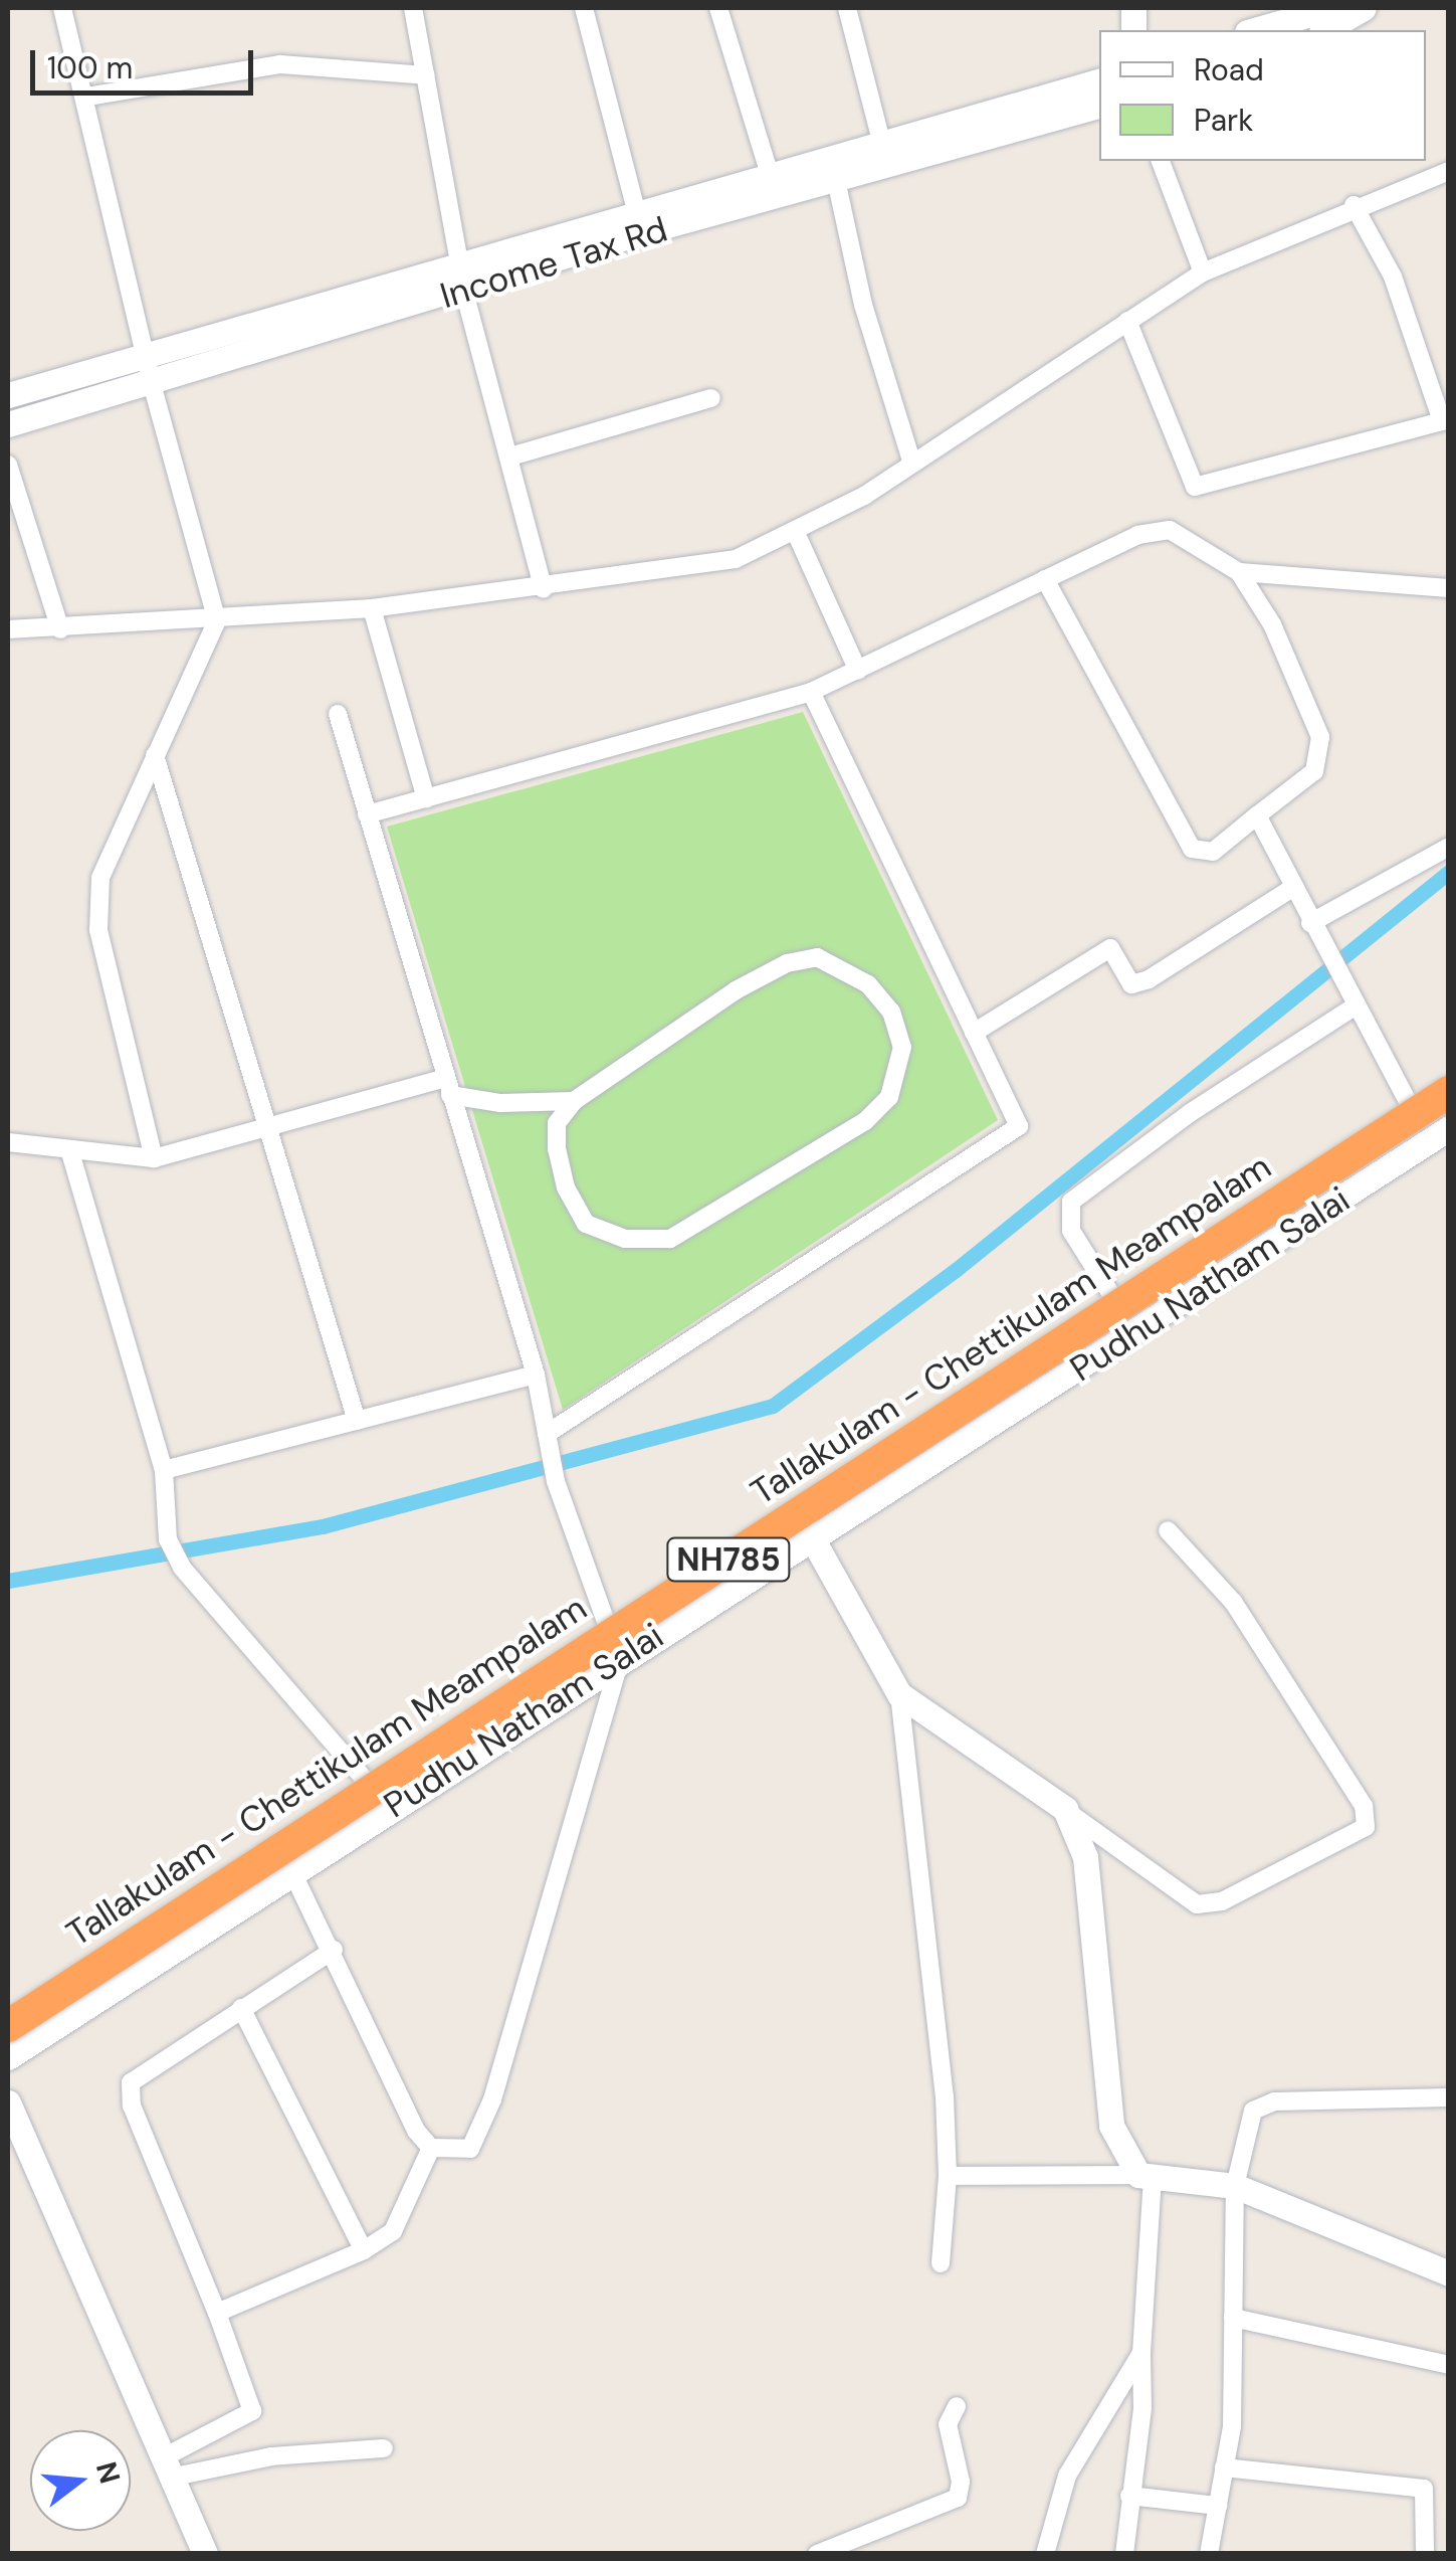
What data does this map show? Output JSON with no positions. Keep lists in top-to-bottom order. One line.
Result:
{"streets":{"highway":["Tallakulam - Chettikulam Meampalam","NH785"],"main road":["Income Tax Rd","Pudhu Natham Salai"]},"legend":["Road","Park"],"scale_bar":"100 m","north":"right"}
